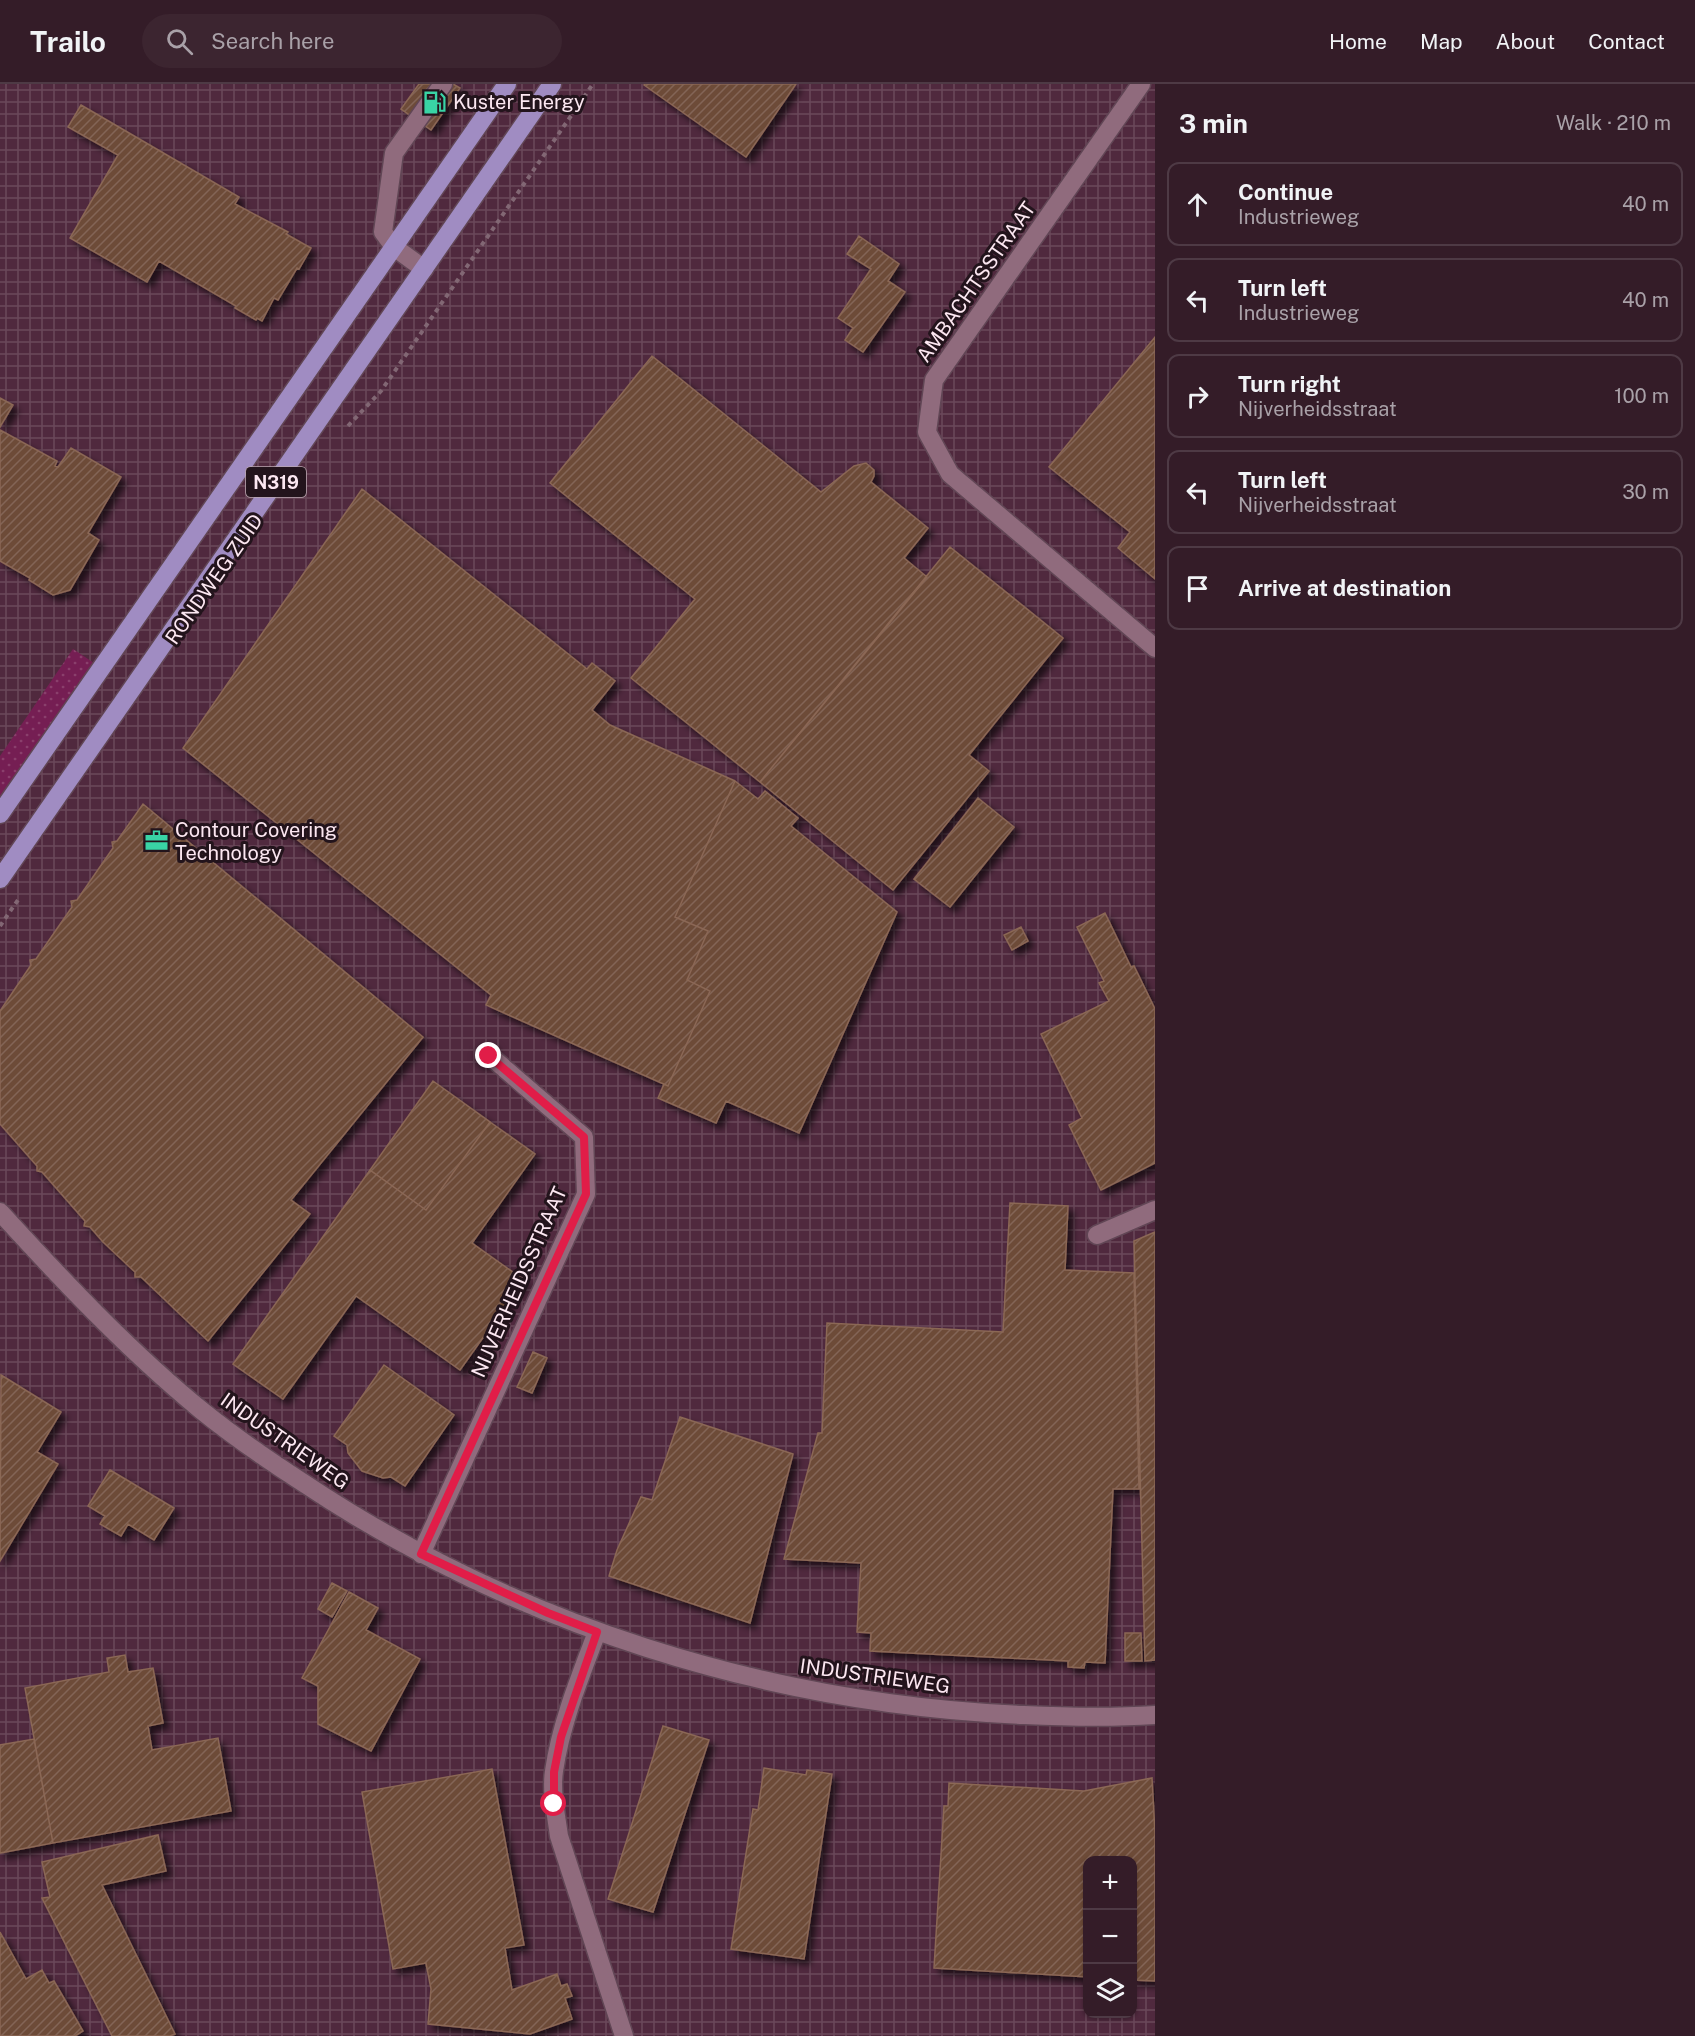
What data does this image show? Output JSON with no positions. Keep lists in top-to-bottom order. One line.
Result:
{"streets":{"main road":["N319","RONDWEG ZUID"],"street":["AMBACHTSSTRAAT","NIJVERHEIDSSTRAAT","INDUSTRIEWEG"]},"crossings":[["NIJVERHEIDSSTRAAT","INDUSTRIEWEG"]],"places":{"fuel station":["Kuster Energy"],"office":["Contour Covering Technology"]},"page":{"header":"Trailo","search":"Search here","nav":["Home","Map","About","Contact"],"heading":["3 min","Walk · 210 m"],"list":[["Continue","Industrieweg","40 m"],["Turn left","Industrieweg","40 m"],["Turn right","Nijverheidsstraat","100 m"],["Turn left","Nijverheidsstraat","30 m"],"Arrive at destination"],"map_buttons":["+","−"]}}
